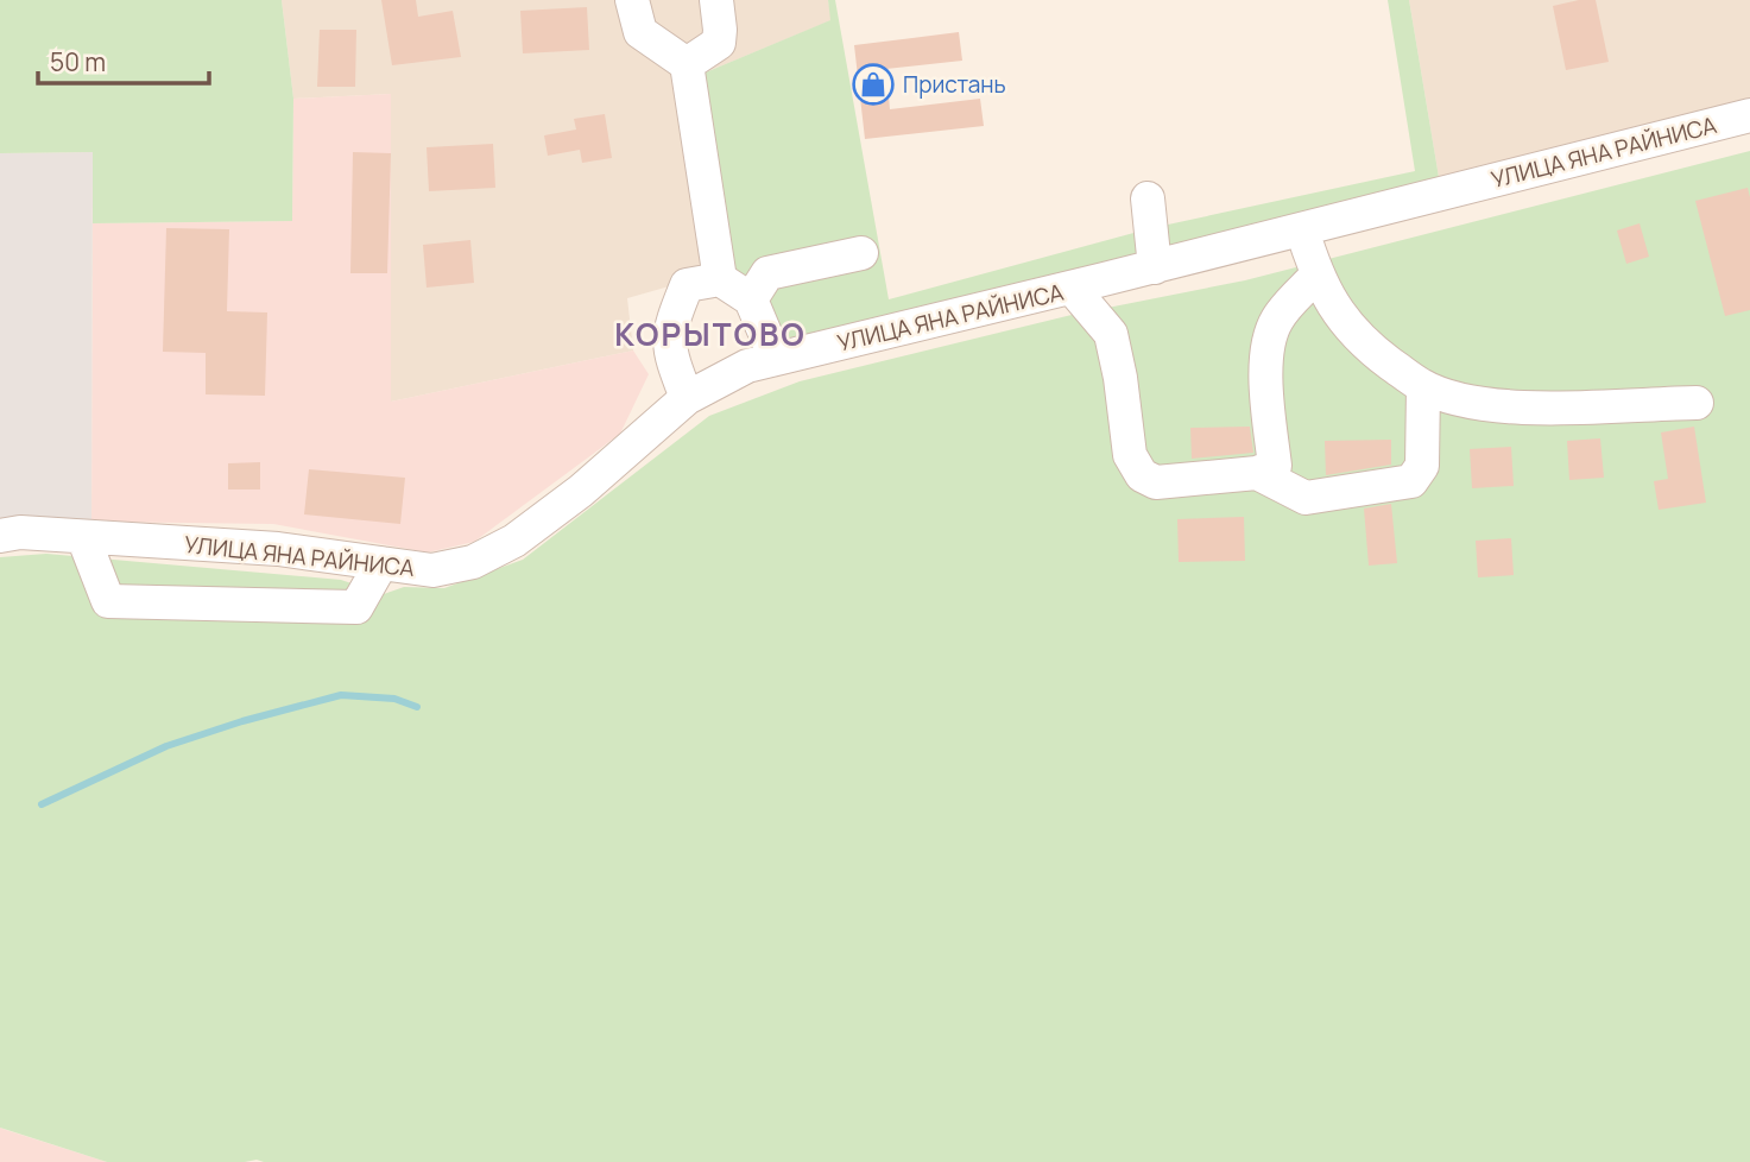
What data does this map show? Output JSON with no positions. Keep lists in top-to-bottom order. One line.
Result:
{"streets":{"street":["УЛИЦА ЯНА РАЙНИСА"]},"districts":["КОРЫТОВО"],"places":{"shop":["Пристань"]},"scale_bar":"50 m"}
